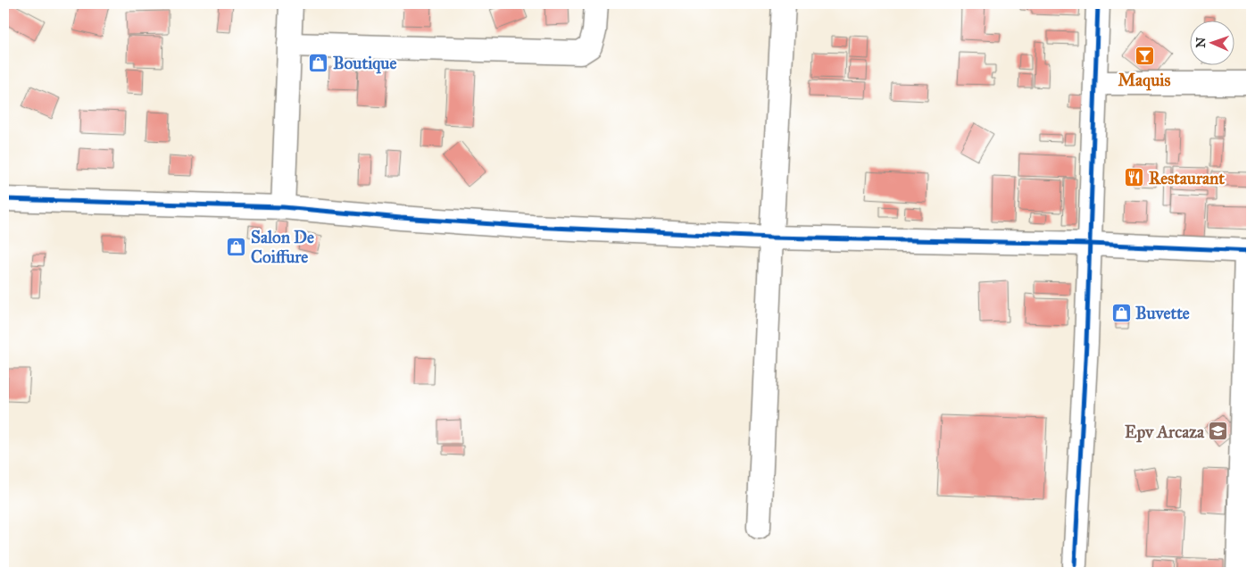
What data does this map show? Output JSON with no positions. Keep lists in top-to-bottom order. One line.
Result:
{"places":{"bar":["Maquis"],"shop":["Boutique","Salon De Coiffure","Buvette"],"restaurant":["Restaurant"],"school or university":["Epv Arcaza"]},"north":"left"}
